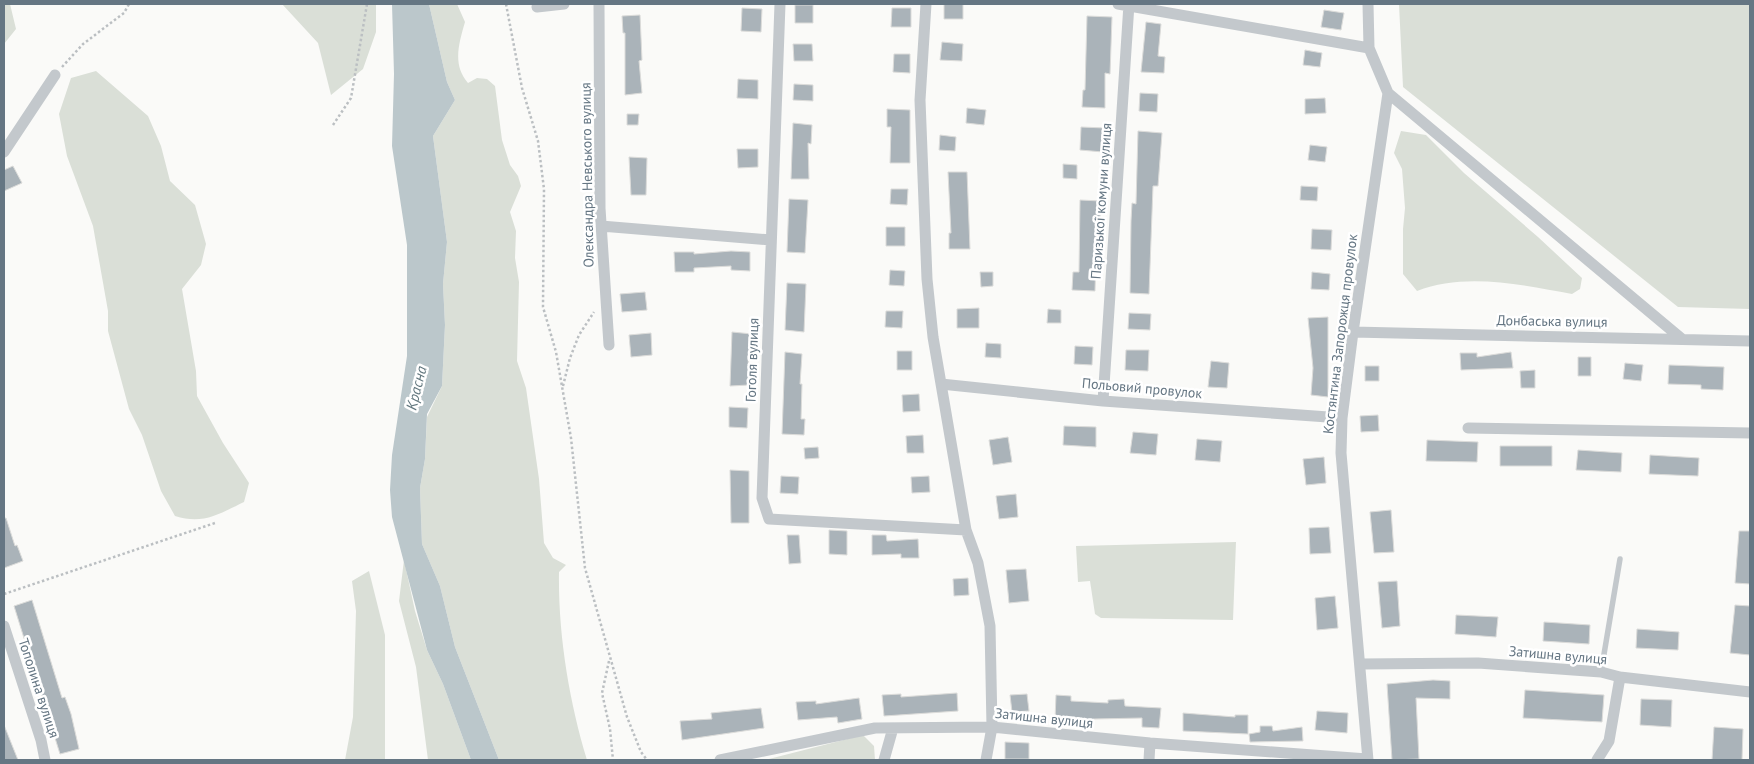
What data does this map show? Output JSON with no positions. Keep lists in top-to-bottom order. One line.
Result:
{"streets":{"street":["Олександра Невського вулиця","Паризької комуни вулиця","Донбаська вулиця","Костянтина Запорожця провулок","Гоголя вулиця","Польовий провулок","Затишна вулиця","Тополина вулиця"]},"crossings":[["Паризької комуни вулиця","Польовий провулок"],["Донбаська вулиця","Костянтина Запорожця провулок"],["Костянтина Запорожця провулок","Польовий провулок"],["Костянтина Запорожця провулок","Затишна вулиця"]],"water":["Красна"]}
